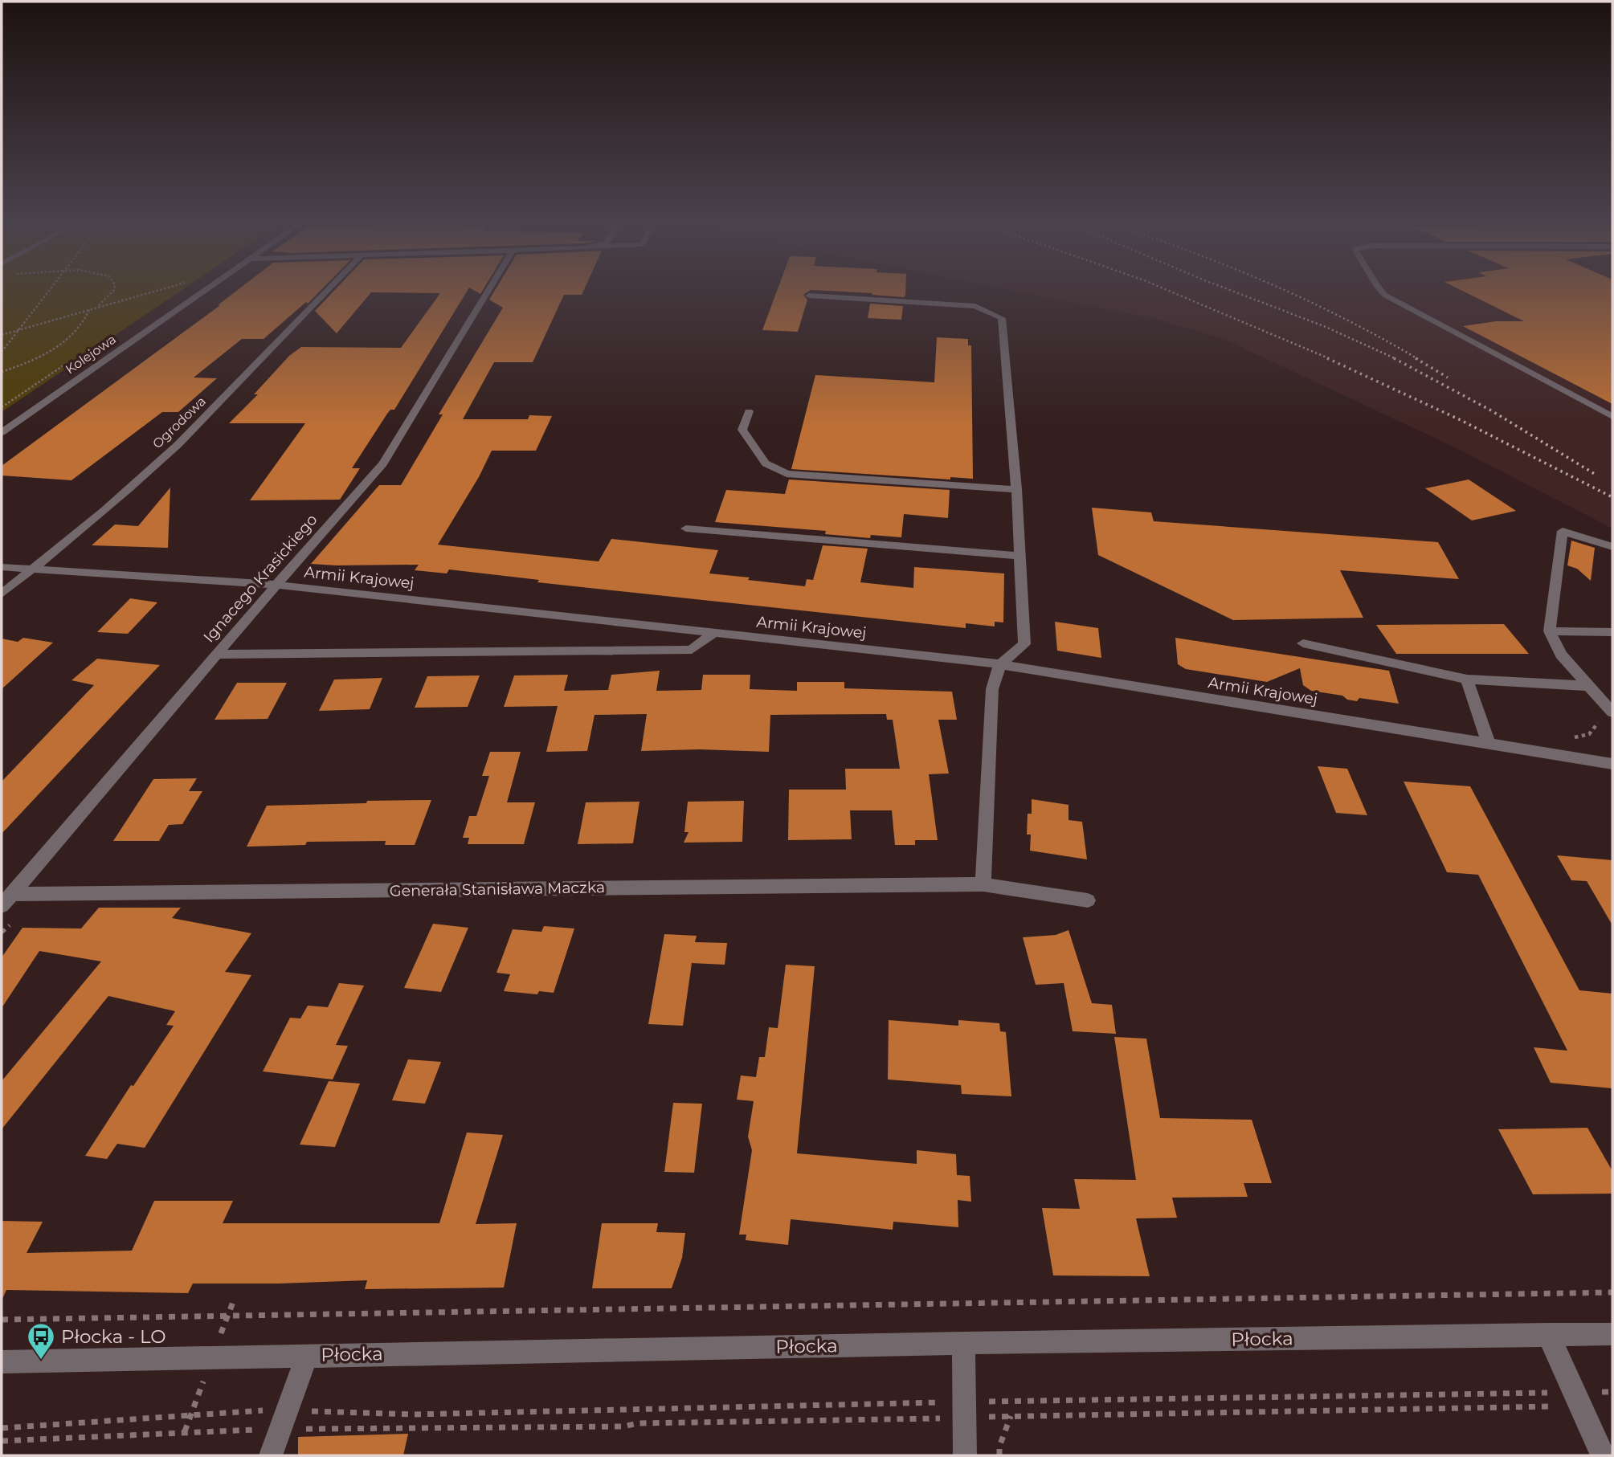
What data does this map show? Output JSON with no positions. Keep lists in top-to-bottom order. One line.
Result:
{"streets":{"street":["Kolejowa","Ogrodowa","Armii Krajowej","Ignacego Krasickiego","Generała Stanisława Maczka","Płocka"]},"crossings":[["Ogrodowa","Armii Krajowej"],["Armii Krajowej","Ignacego Krasickiego"],["Ignacego Krasickiego","Generała Stanisława Maczka"]],"places":{"bus stop":["Płocka - LO"]}}
